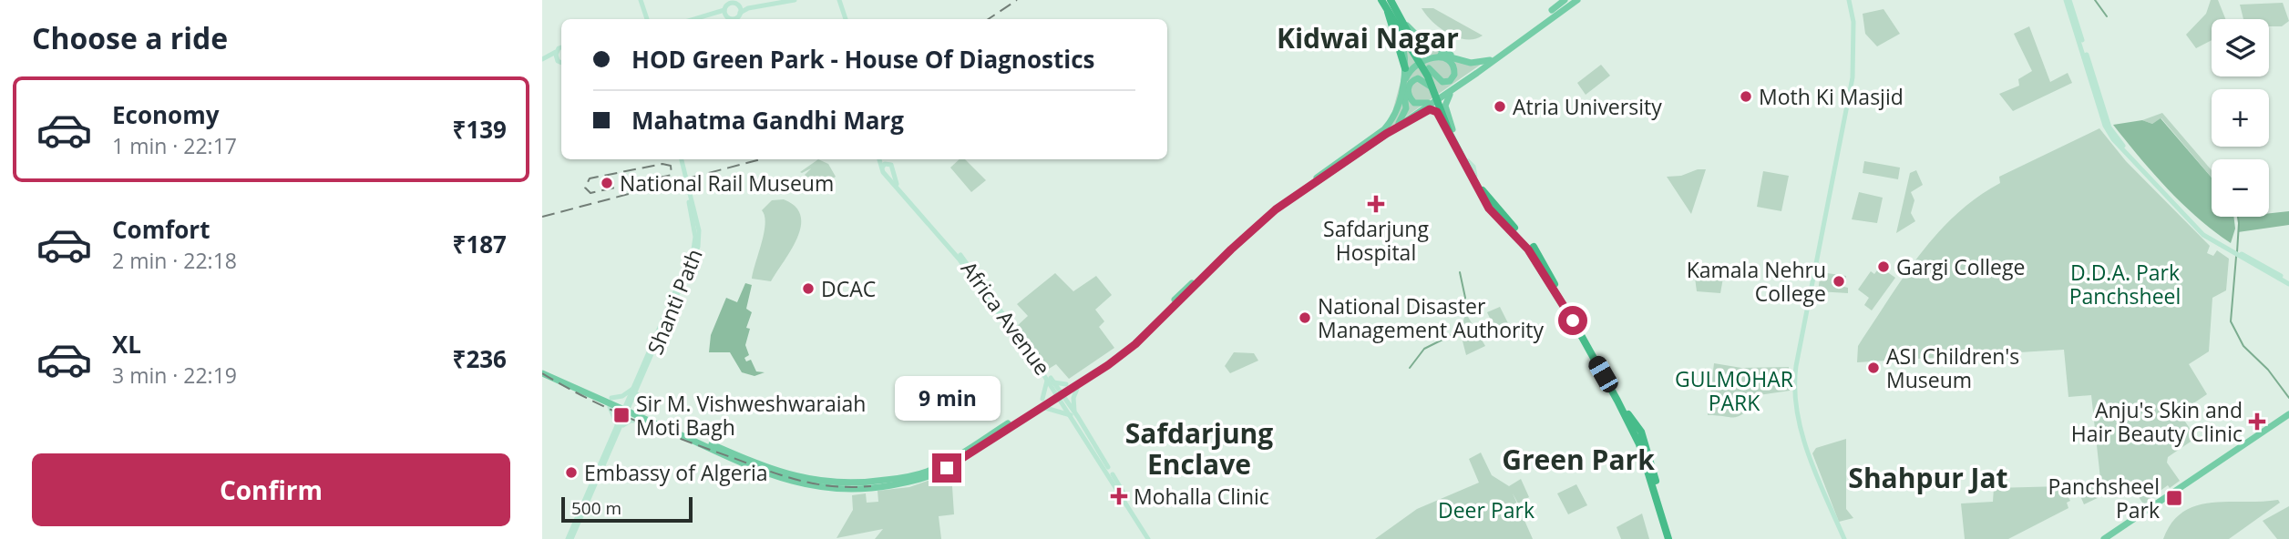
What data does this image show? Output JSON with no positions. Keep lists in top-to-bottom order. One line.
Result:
{"streets":{"main road":["Shanti Path","Africa Avenue"]},"districts":["Kidwai Nagar","Safdarjung Enclave","Green Park","Shahpur Jat"],"parks":["D.D.A. Park Panchsheel","GULMOHAR PARK","Deer Park"],"places":{"other":["Moth Ki Masjid","Atria University","National Rail Museum","Gargi College","Kamala Nehru College","DCAC","National Disaster Management Authority","ASI Children's Museum","Embassy of Algeria"],"health":["Safdarjung Hospital","Anju's Skin and Hair Beauty Clinic","Mohalla Clinic"],"transit":["Sir M. Vishweshwaraiah Moti Bagh","Panchsheel Park"]},"scale_bar":"500 m","page":{"heading":"Choose a ride","map_buttons":["+","−"],"banner":["HOD Green Park - House Of Diagnostics","Mahatma Gandhi Marg"],"list":[{"name":"Economy","note":"1 min · 22:17","value":"₹139"},{"name":"Comfort","note":"2 min · 22:18","value":"₹187"},{"name":"XL","note":"3 min · 22:19","value":"₹236"}],"bubble":"9 min","buttons":"Confirm","scale":"500 m"}}
